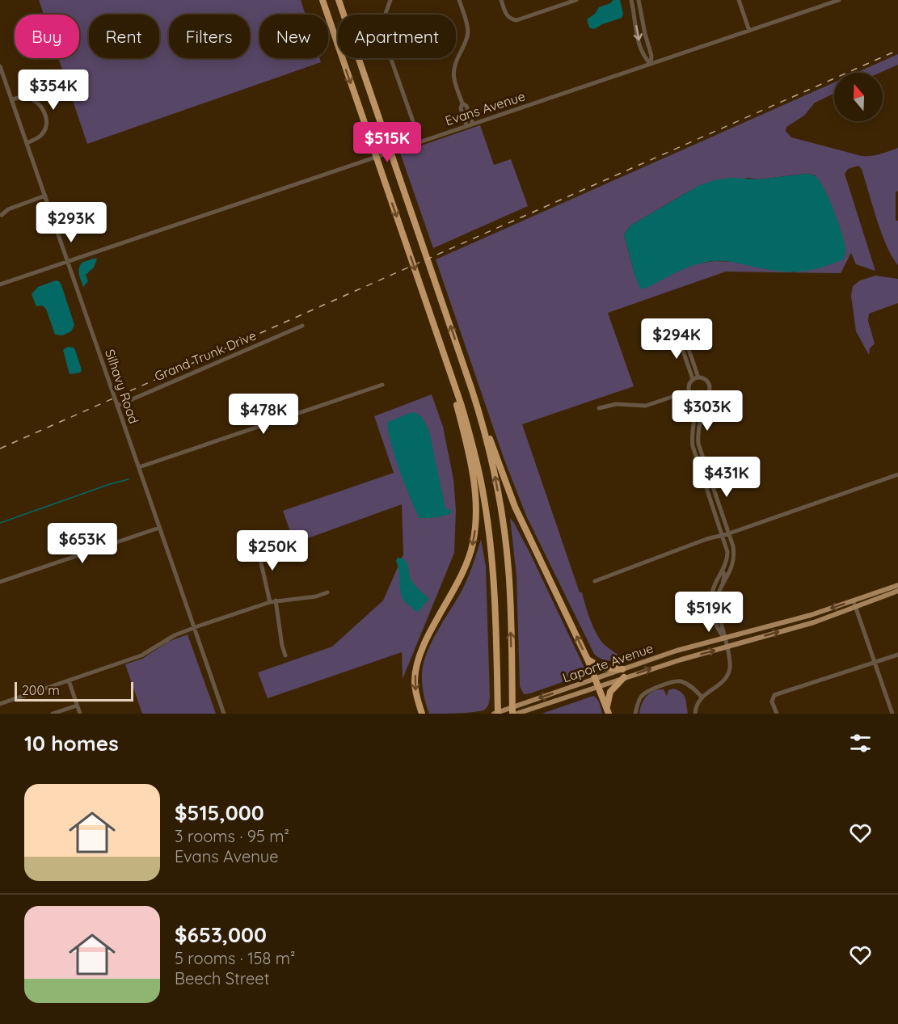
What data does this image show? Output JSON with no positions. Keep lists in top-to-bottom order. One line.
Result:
{"streets":{"main road":["Laporte Avenue"],"street":["Evans Avenue","Grand Trunk Drive","Silhavy Road"]},"crossings":[["Evans Avenue","Silhavy Road"],["Grand Trunk Drive","Silhavy Road"]],"scale_bar":"200 m","north":"top","page":{"chip":["Buy","Rent","Filters","New","Apartment"],"price":["$354K","$515K","$293K","$294K","$303K","$478K","$431K","$653K","$250K","$519K"],"scale":"200 m","heading":"10 homes","list":[{"name":"$515,000","note":"3 rooms · 95 m² · Evans Avenue"},{"name":"$653,000","note":"5 rooms · 158 m² · Beech Street"}]}}
